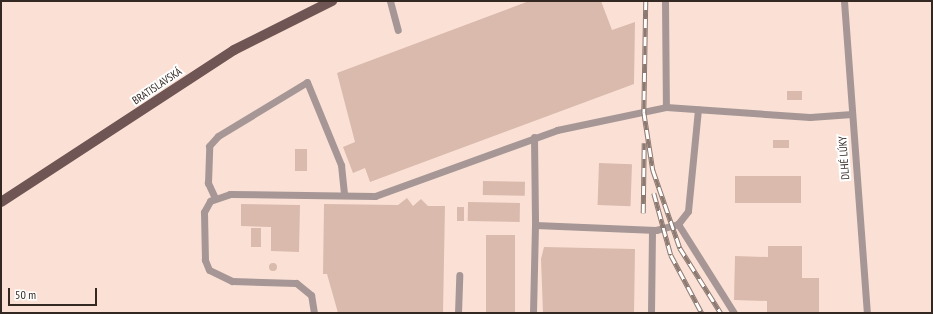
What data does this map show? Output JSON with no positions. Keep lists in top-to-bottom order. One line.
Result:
{"streets":{"main road":["BRATISLAVSKÁ"],"lane":["DLHÉ LÚKY"]},"scale_bar":"50 m"}
